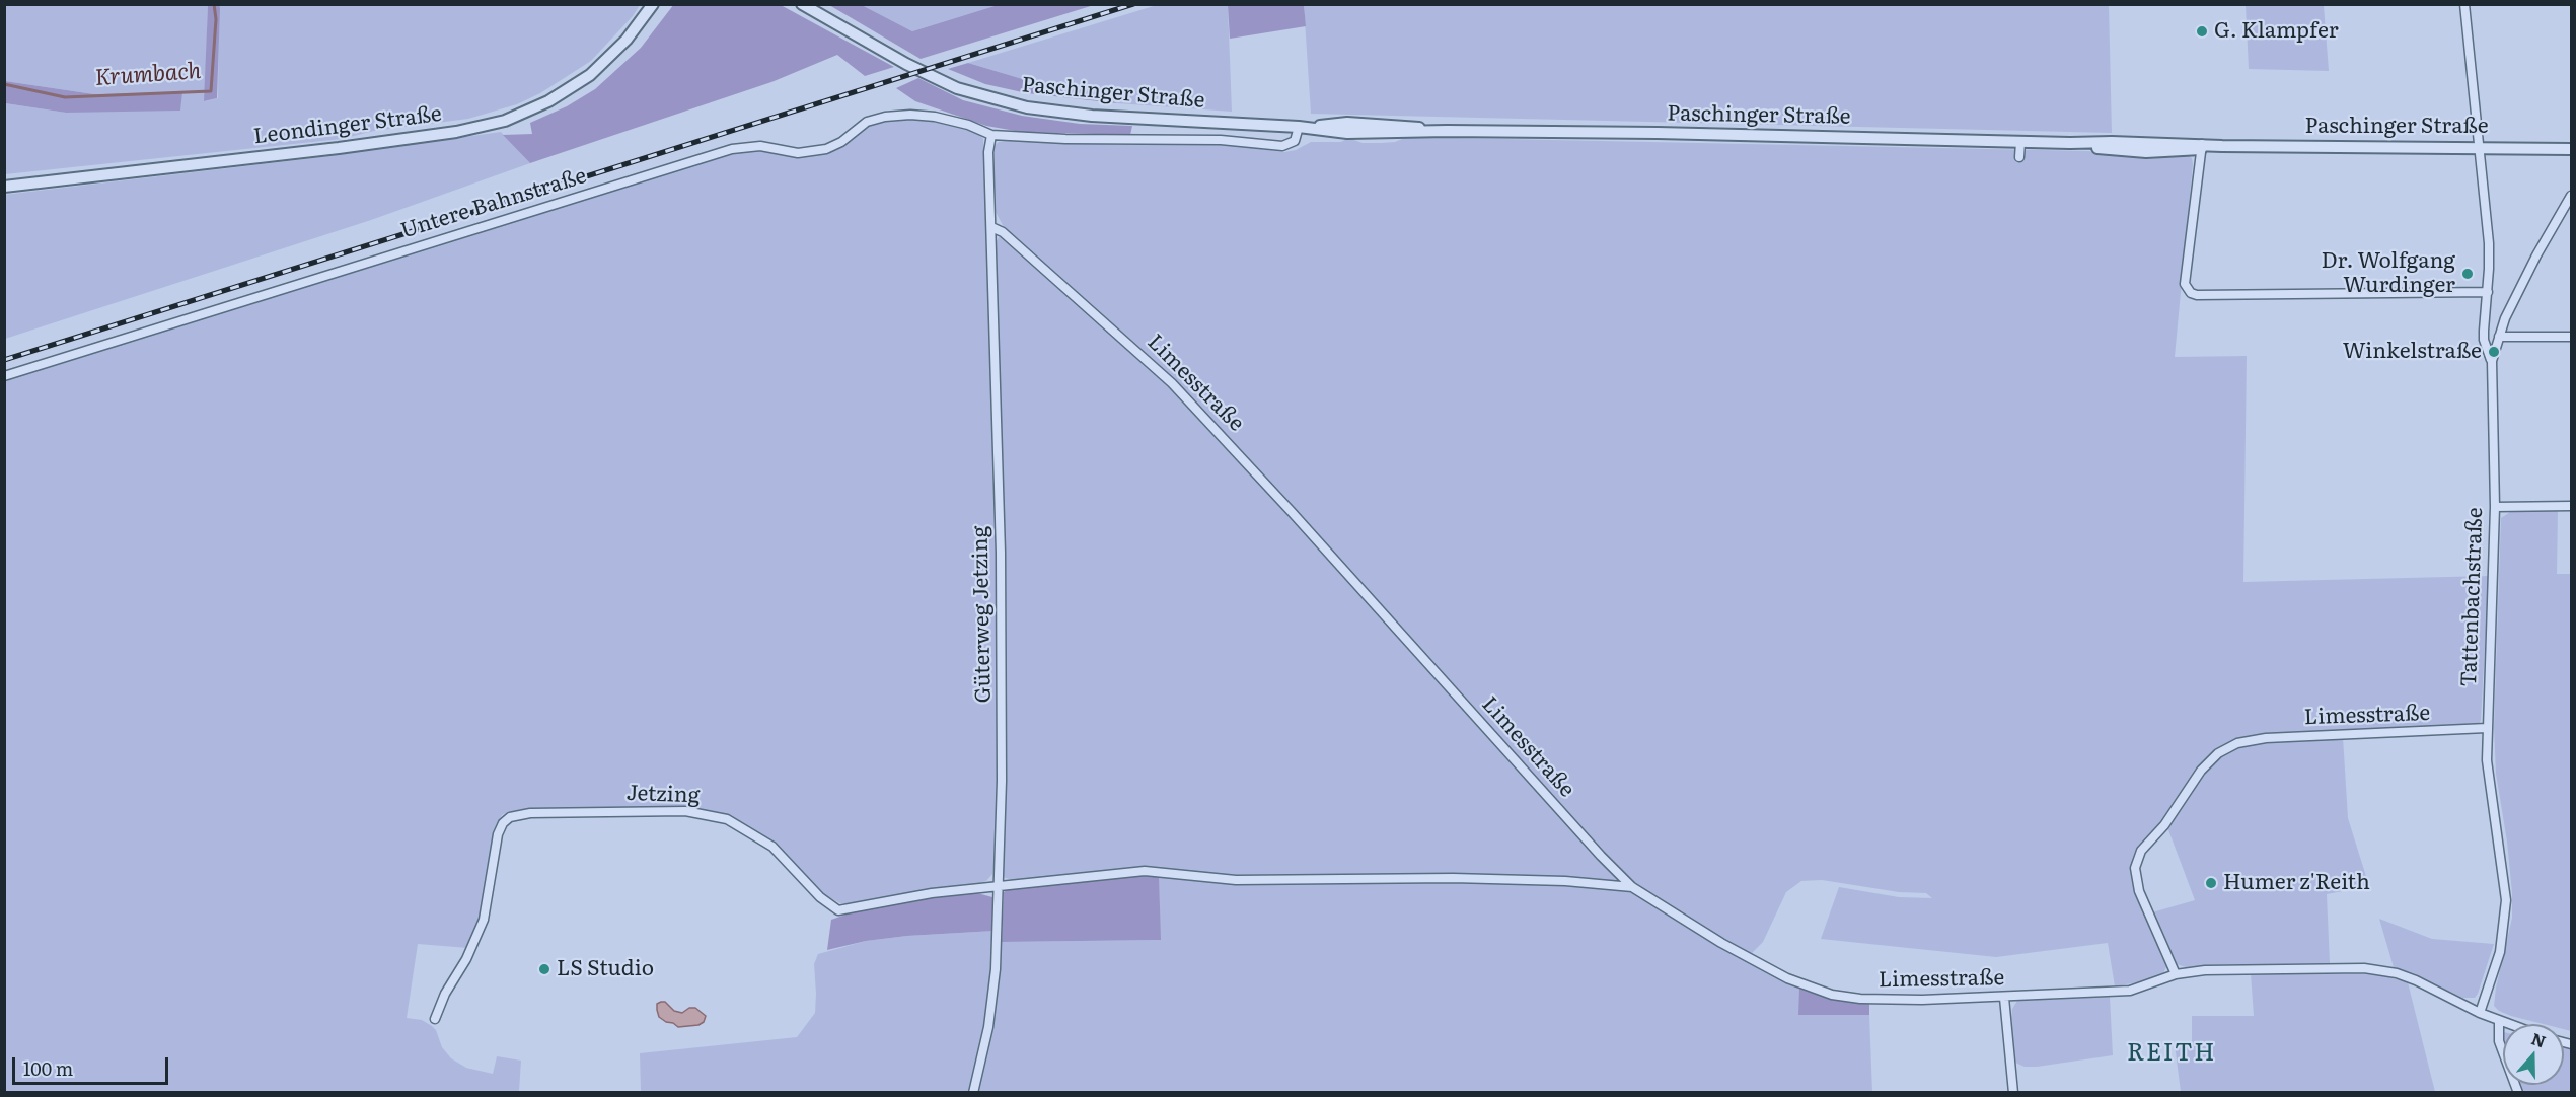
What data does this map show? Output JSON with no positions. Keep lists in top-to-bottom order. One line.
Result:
{"streets":{"street":["Paschinger Straße","Leondinger Straße","Untere Bahnstraße","Limesstraße","Tattenbachstraße","Güterweg Jetzing","Jetzing"]},"crossings":[["Paschinger Straße","Untere Bahnstraße"],["Untere Bahnstraße","Güterweg Jetzing"],["Limesstraße","Tattenbachstraße"],["Limesstraße","Güterweg Jetzing"],["Güterweg Jetzing","Jetzing"]],"districts":["REITH"],"water":["Krumbach"],"places":["G. Klampfer","Dr. Wolfgang Wurdinger","Winkelstraße","Humer z'Reith","LS Studio"],"scale_bar":"100 m","north":"top"}
